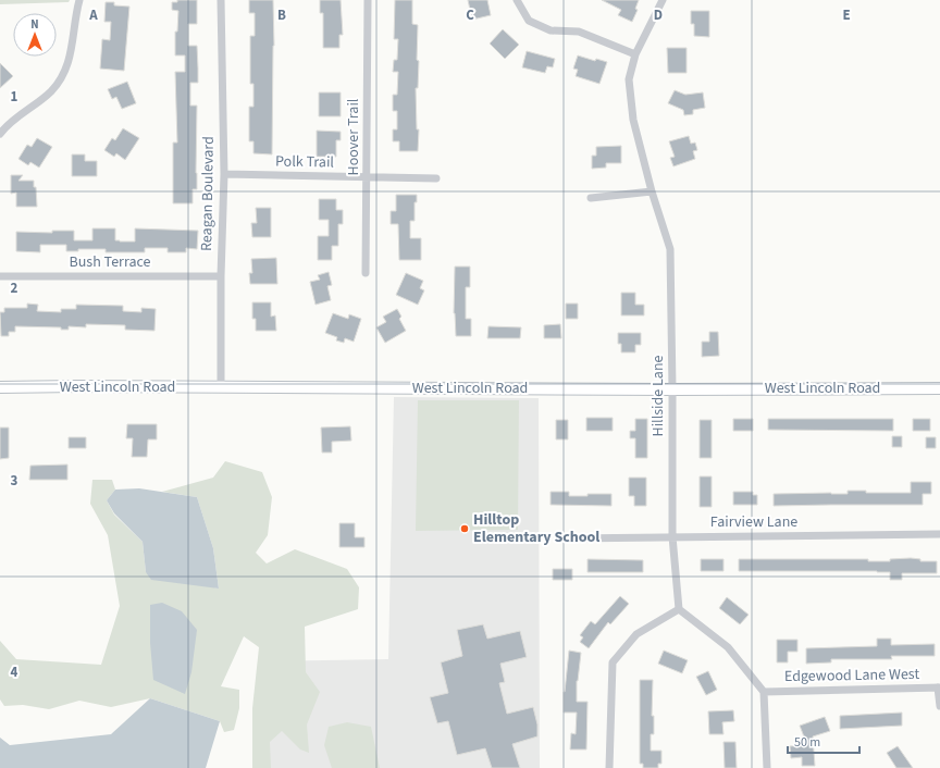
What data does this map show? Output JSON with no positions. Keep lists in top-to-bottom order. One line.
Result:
{"streets":{"street":["Hoover Trail","Polk Trail","Reagan Boulevard","Bush Terrace","West Lincoln Road","Hillside Lane","Fairview Lane","Edgewood Lane West"]},"crossings":[["Hoover Trail","Polk Trail"],["Polk Trail","Reagan Boulevard"],["Reagan Boulevard","Bush Terrace"],["Reagan Boulevard","West Lincoln Road"],["West Lincoln Road","Hillside Lane"],["Hillside Lane","Fairview Lane"]],"places":["Hilltop Elementary School"],"scale_bar":"50 m","north":"top","grid":{"columns":["A","B","C","D","E"],"rows":["1","2","3","4"]}}
